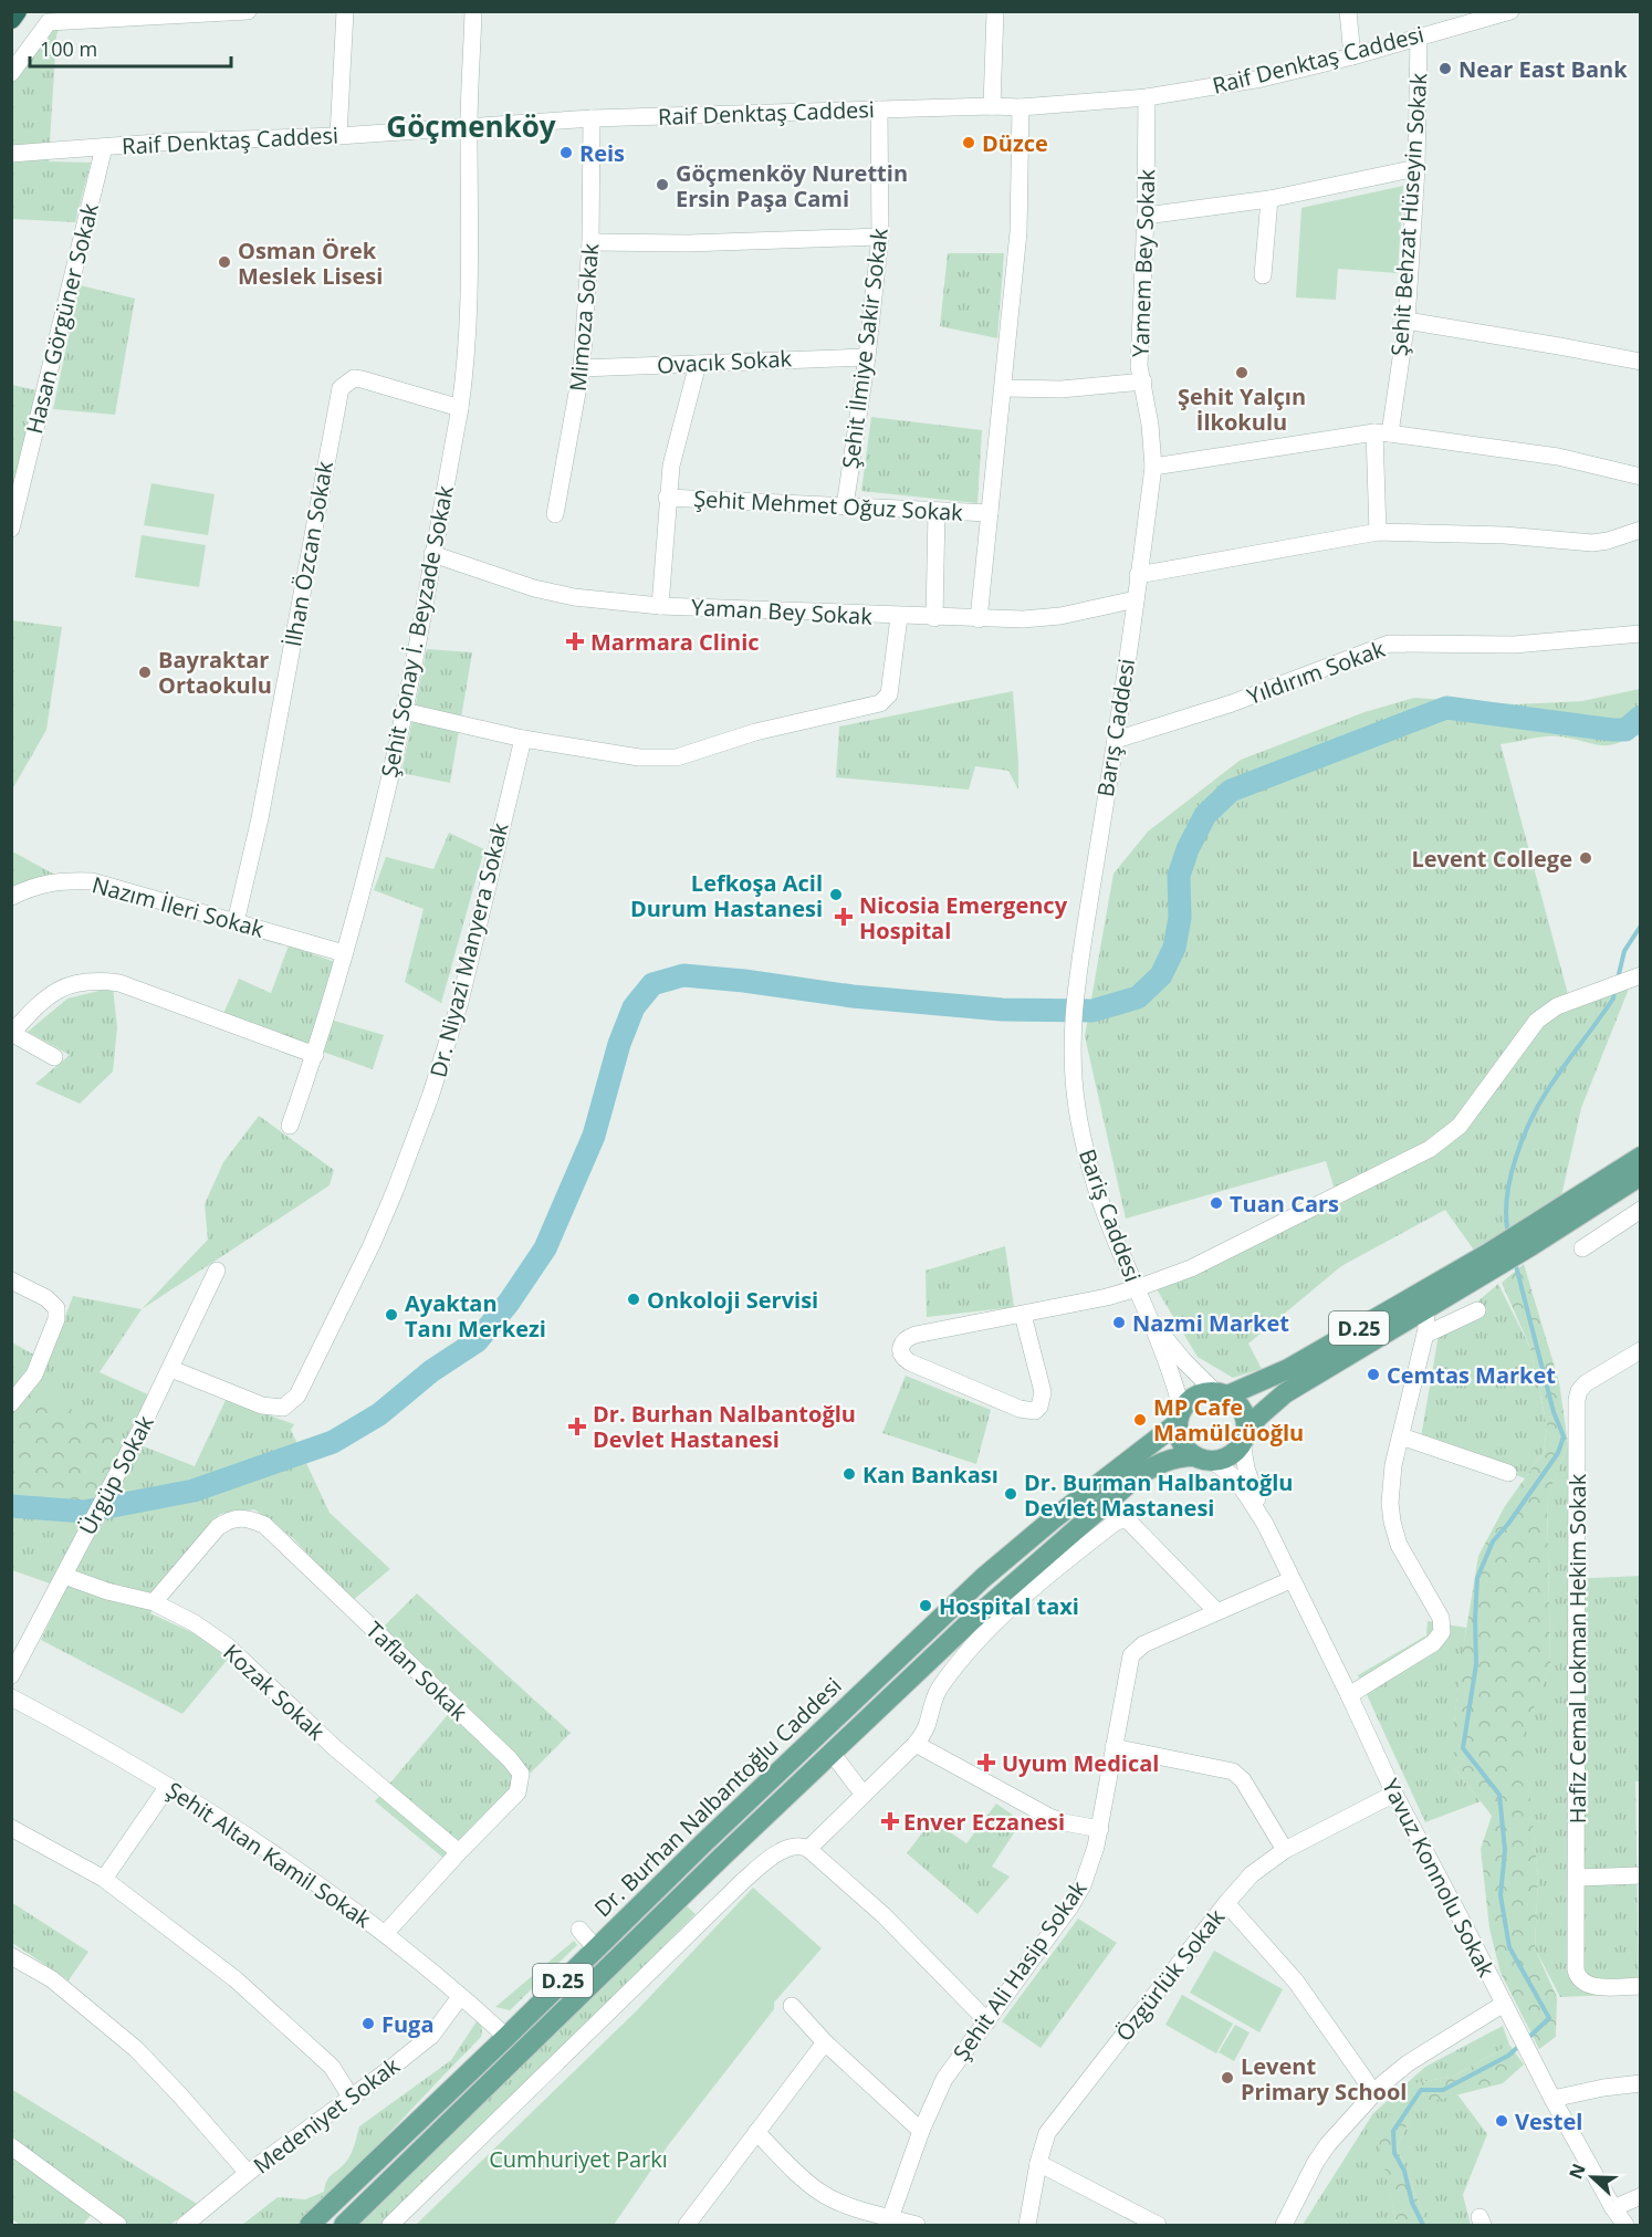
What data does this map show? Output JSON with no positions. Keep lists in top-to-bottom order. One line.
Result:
{"streets":{"main road":["D.25","Dr. Burhan Nalbantoğlu Caddesi"],"street":["Raif Denktaş Caddesi","Şehit Behzat Hüseyin Sokak","Yamem Bey Sokak","Mimoza Sokak","Hasan Görgüner Sokak","Şehit İlmiye Sakir Sokak","Ovacık Sokak","Şehit Mehmet Oğuz Sokak","İlhan Özcan Sokak","Yaman Bey Sokak","Şehit Sonay İ. Beyzade Sokak","Yıldırım Sokak","Barış Caddesi","Nazım İleri Sokak","Dr. Niyazi Manyera Sokak","Bariş Caddesi","Ürgüp Sokak","Hafiz Cemal Lokman Hekim Sokak","Taflan Sokak","Kozak Sokak","Şehit Altan Kamil Sokak","Yavuz Konnolu Sokak","Şehit Ali Hasip Sokak","Özgürlük Sokak","Medeniyet Sokak"]},"crossings":[["Raif Denktaş Caddesi","Şehit Behzat Hüseyin Sokak"],["Raif Denktaş Caddesi","Yamem Bey Sokak"],["Raif Denktaş Caddesi","Mimoza Sokak"],["Raif Denktaş Caddesi","Hasan Görgüner Sokak"],["Raif Denktaş Caddesi","Şehit İlmiye Sakir Sokak"],["Raif Denktaş Caddesi","Şehit Sonay İ. Beyzade Sokak"],["Yamem Bey Sokak","Barış Caddesi"],["Mimoza Sokak","Ovacık Sokak"],["Şehit İlmiye Sakir Sokak","Ovacık Sokak"],["Şehit İlmiye Sakir Sokak","Şehit Mehmet Oğuz Sokak"],["İlhan Özcan Sokak","Şehit Sonay İ. Beyzade Sokak"],["İlhan Özcan Sokak","Nazım İleri Sokak"],["Yaman Bey Sokak","Şehit Sonay İ. Beyzade Sokak"],["Yaman Bey Sokak","Barış Caddesi"],["Şehit Sonay İ. Beyzade Sokak","Nazım İleri Sokak"],["Yıldırım Sokak","Barış Caddesi"],["Barış Caddesi","Bariş Caddesi"],["Dr. Niyazi Manyera Sokak","Ürgüp Sokak"],["Bariş Caddesi","D.25"],["Bariş Caddesi","Dr. Burhan Nalbantoğlu Caddesi"],["Bariş Caddesi","Yavuz Konnolu Sokak"],["D.25","Dr. Burhan Nalbantoğlu Caddesi"],["D.25","Yavuz Konnolu Sokak"],["Ürgüp Sokak","Kozak Sokak"],["Taflan Sokak","Kozak Sokak"],["Taflan Sokak","Şehit Altan Kamil Sokak"],["Dr. Burhan Nalbantoğlu Caddesi","Şehit Altan Kamil Sokak"],["Dr. Burhan Nalbantoğlu Caddesi","Yavuz Konnolu Sokak"],["Şehit Altan Kamil Sokak","Medeniyet Sokak"],["Yavuz Konnolu Sokak","Şehit Ali Hasip Sokak"],["Yavuz Konnolu Sokak","Özgürlük Sokak"]],"districts":["Göçmenköy"],"parks":["Cumhuriyet Parkı"],"places":{"other":["Near East Bank","Düzce","Reis","Göçmenköy Nurettin Ersin Paşa Cami","Osman Örek Meslek Lisesi","Şehit Yalçın İlkokulu","Bayraktar Ortaokulu","Levent College","Lefkoşa Acil Durum Hastanesi","Tuan Cars","Onkoloji Servisi","Ayaktan Tanı Merkezi","Nazmi Market","Cemtas Market","MP Cafe Mamülcüoğlu","Kan Bankası","Dr. Burman Halbantoğlu Devlet Mastanesi","Hospital taxi","Fuga","Levent Primary School","Vestel"],"health":["Marmara Clinic","Nicosia Emergency Hospital","Dr. Burhan Nalbantoğlu Devlet Hastanesi","Uyum Medical","Enver Eczanesi"]},"scale_bar":"100 m","north":"left"}
